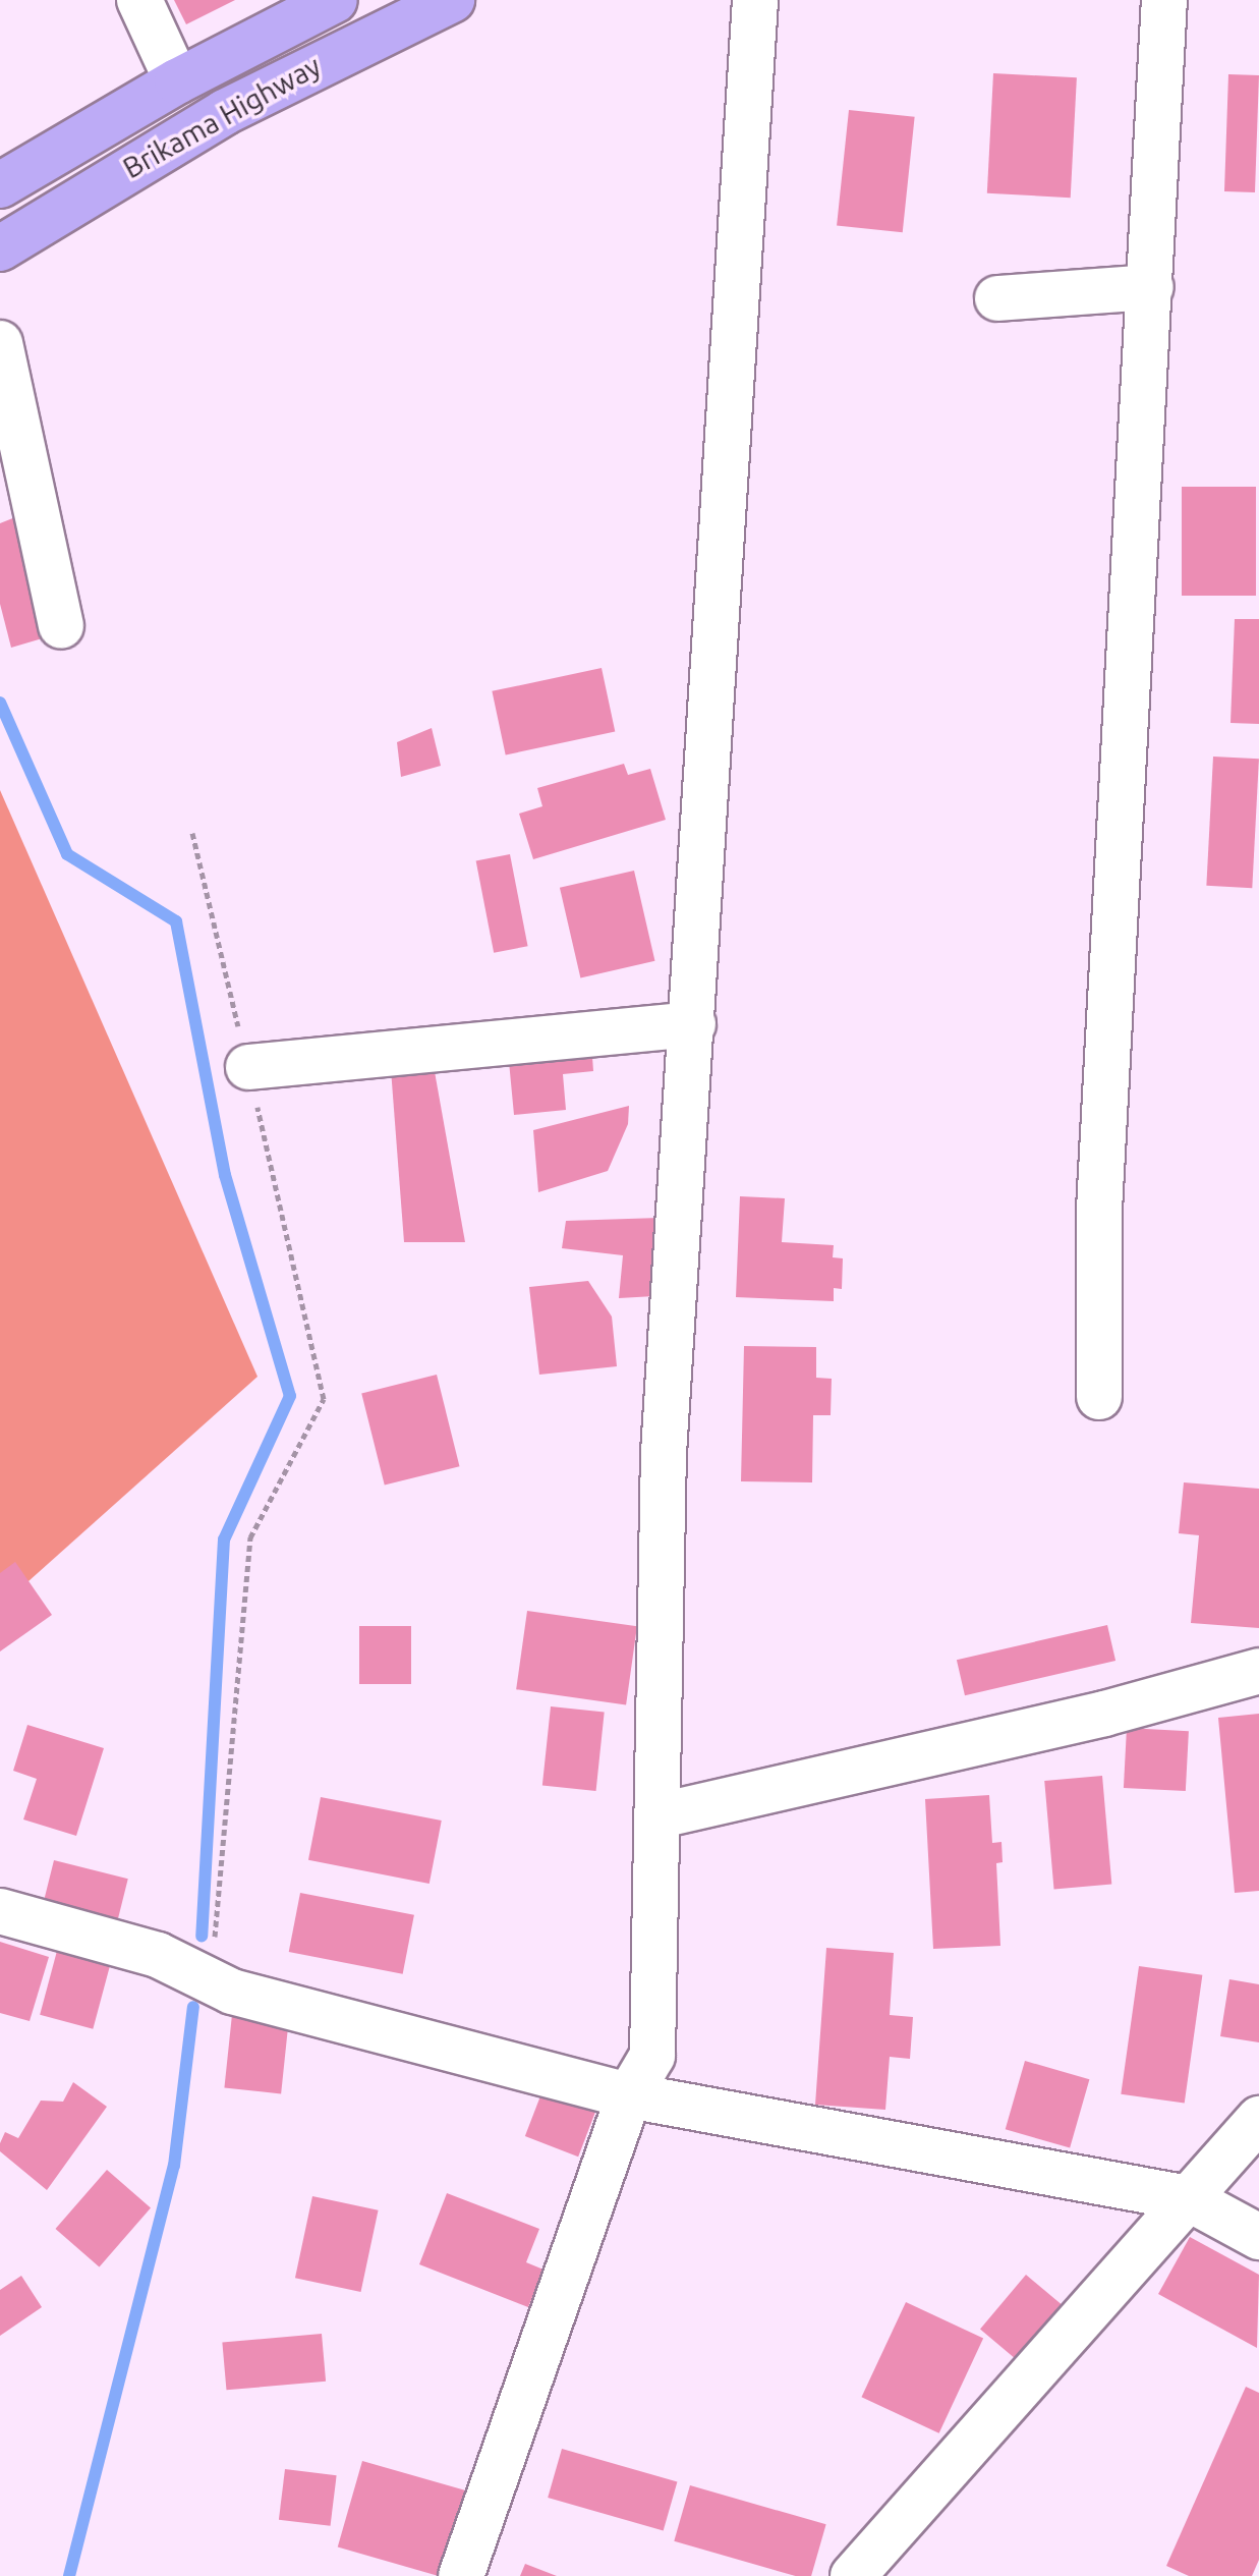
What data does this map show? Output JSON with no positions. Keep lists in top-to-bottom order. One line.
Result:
{"streets":{"highway":["Brikama Highway"]}}
